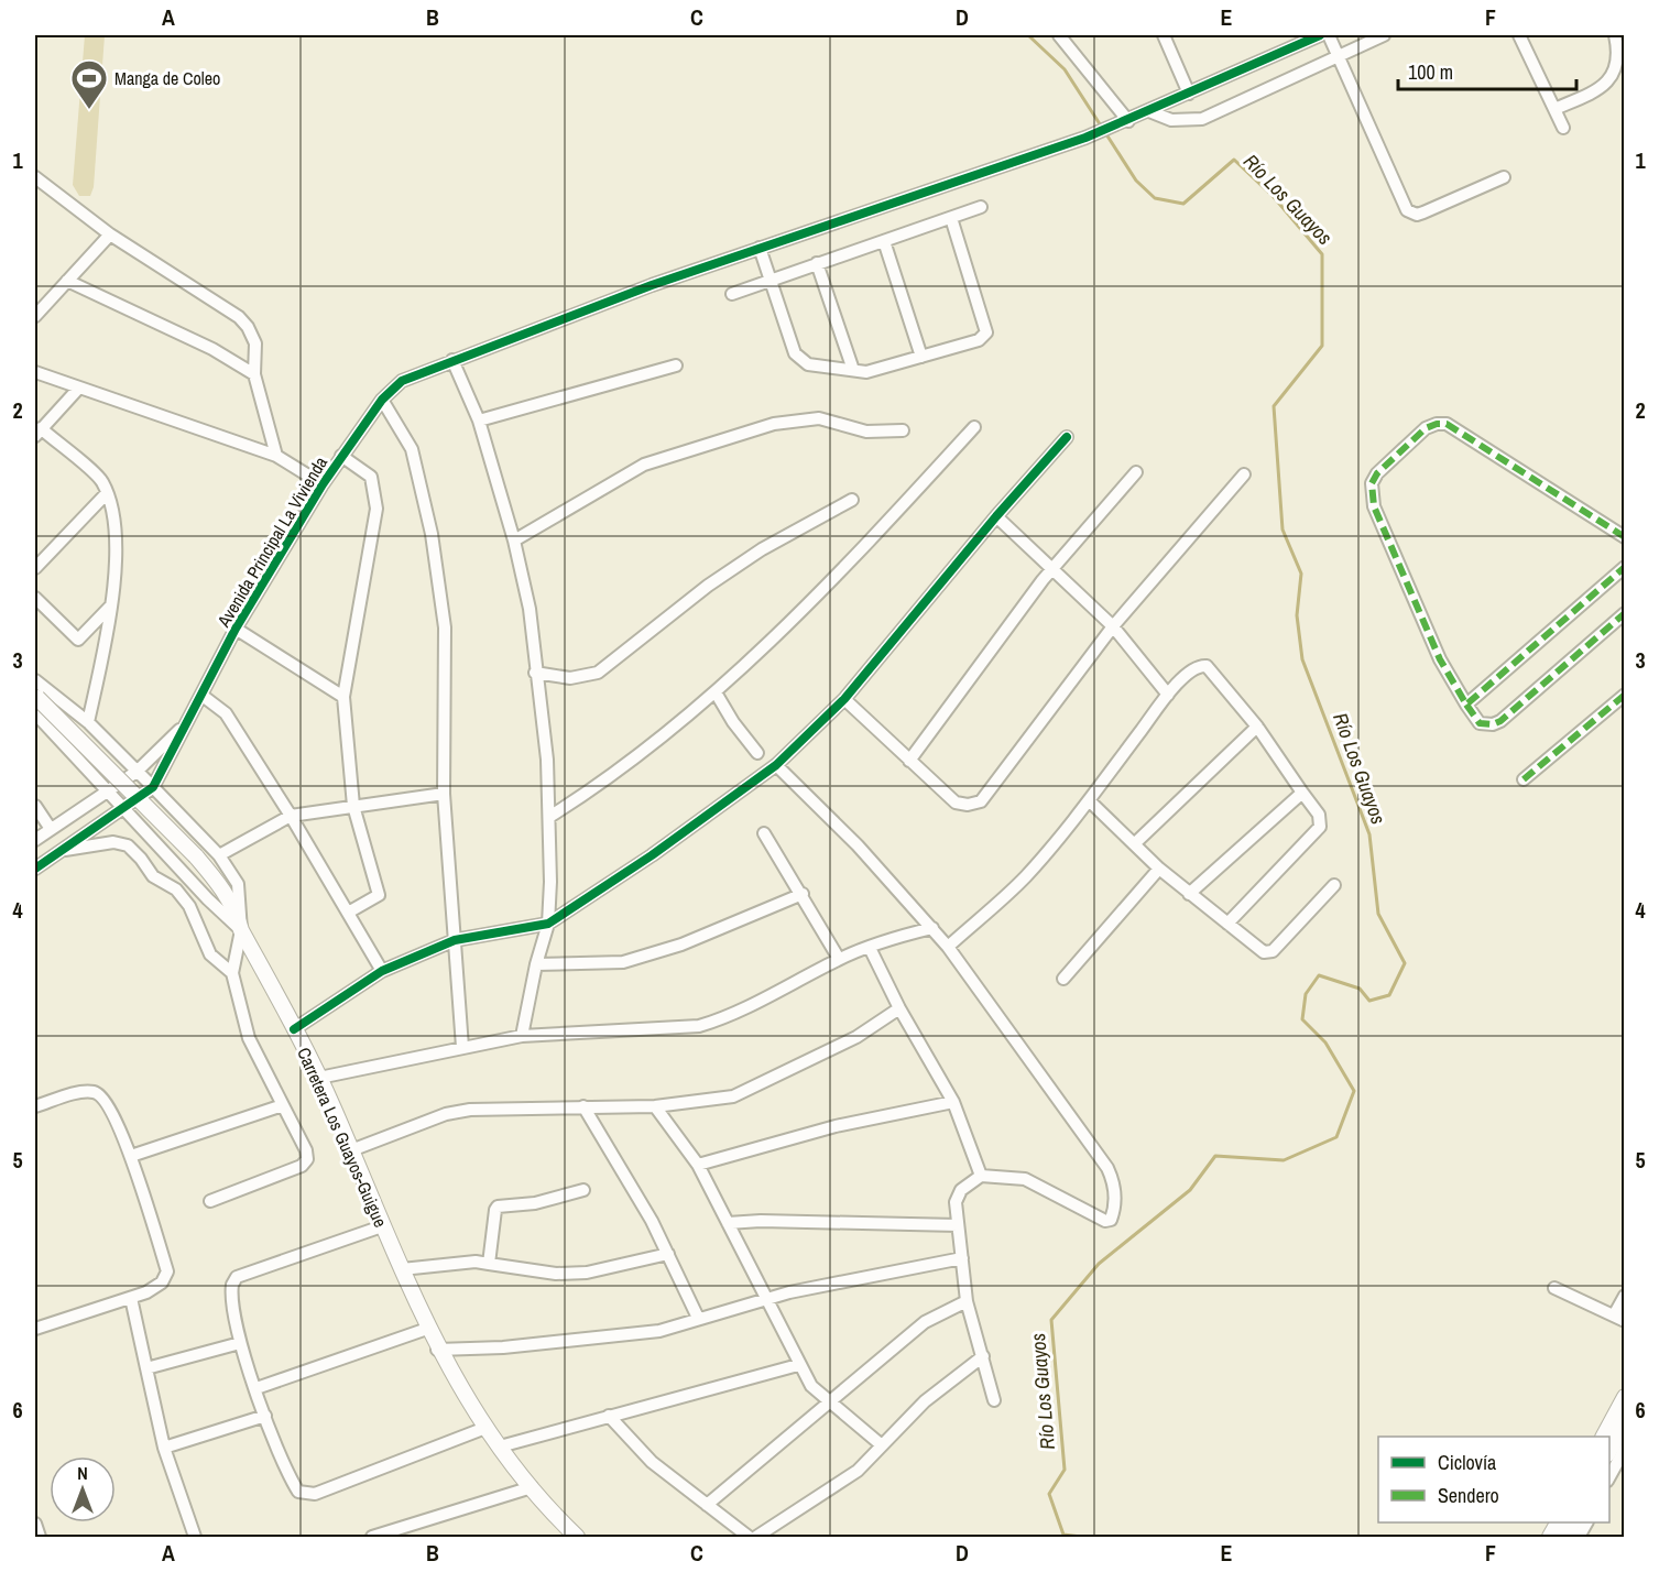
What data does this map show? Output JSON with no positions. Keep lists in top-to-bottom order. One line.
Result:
{"streets":{"main road":["Carretera Los Guayos-Guigue"],"street":["Avenida Principal La Vivienda"]},"water":["Río Los Guayos"],"places":{"sports":["Manga de Coleo"]},"legend":["Ciclovía","Sendero"],"scale_bar":"100 m","north":"top","grid":{"columns":["A","B","C","D","E","F"],"rows":["1","2","3","4","5","6"]}}
